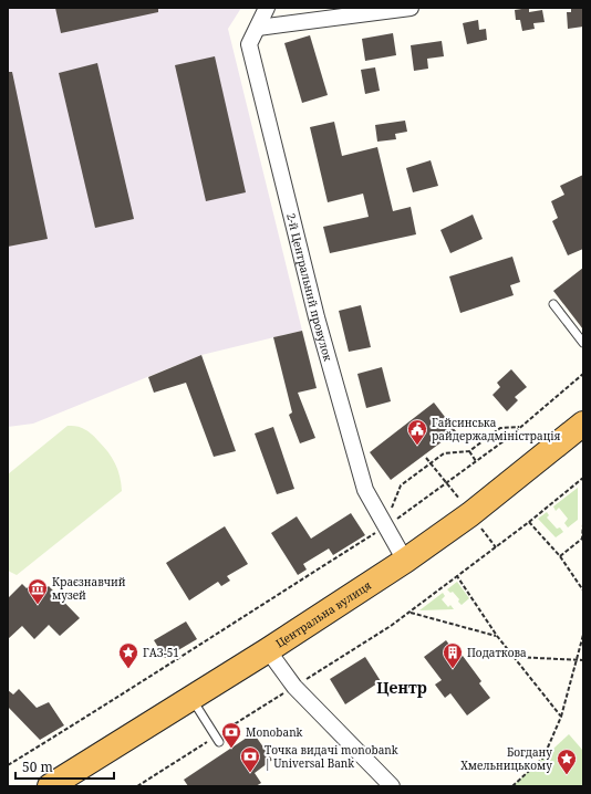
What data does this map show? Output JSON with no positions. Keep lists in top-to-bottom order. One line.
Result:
{"streets":{"highway":["Центральна вулиця"],"street":["2-й Центральний провулок"]},"crossings":[["2-й Центральний провулок","Центральна вулиця"]],"districts":["Центр"],"places":{"public building":["Гайсинська райдержадміністрація"],"museum":["Краєзнавчий музей"],"place":["ГАЗ-51","Богдану Хмельницькому"],"building":["Податкова"],"bank":["Monobank","Точка видачі monobank | Universal Bank"]},"scale_bar":"50 m"}
